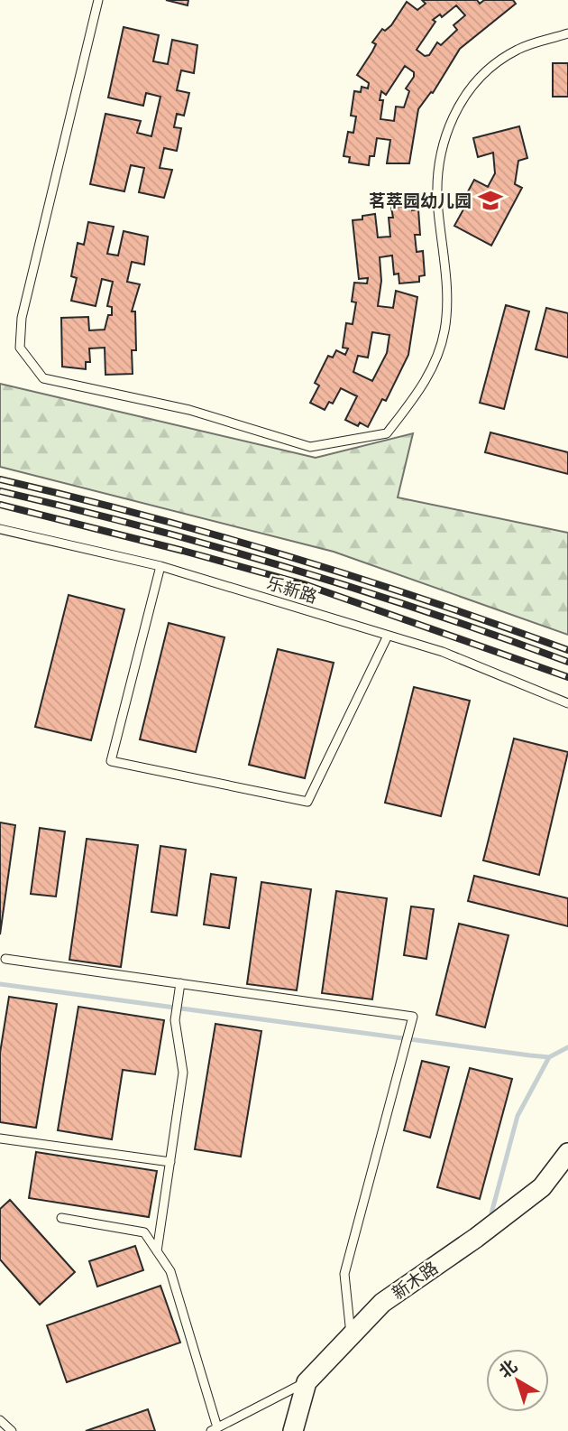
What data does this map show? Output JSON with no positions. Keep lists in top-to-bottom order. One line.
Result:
{"streets":{"street":["新木路"],"lane":["乐新路"]},"places":{"school or university":["茗萃园幼儿园"]},"north":"top left"}
